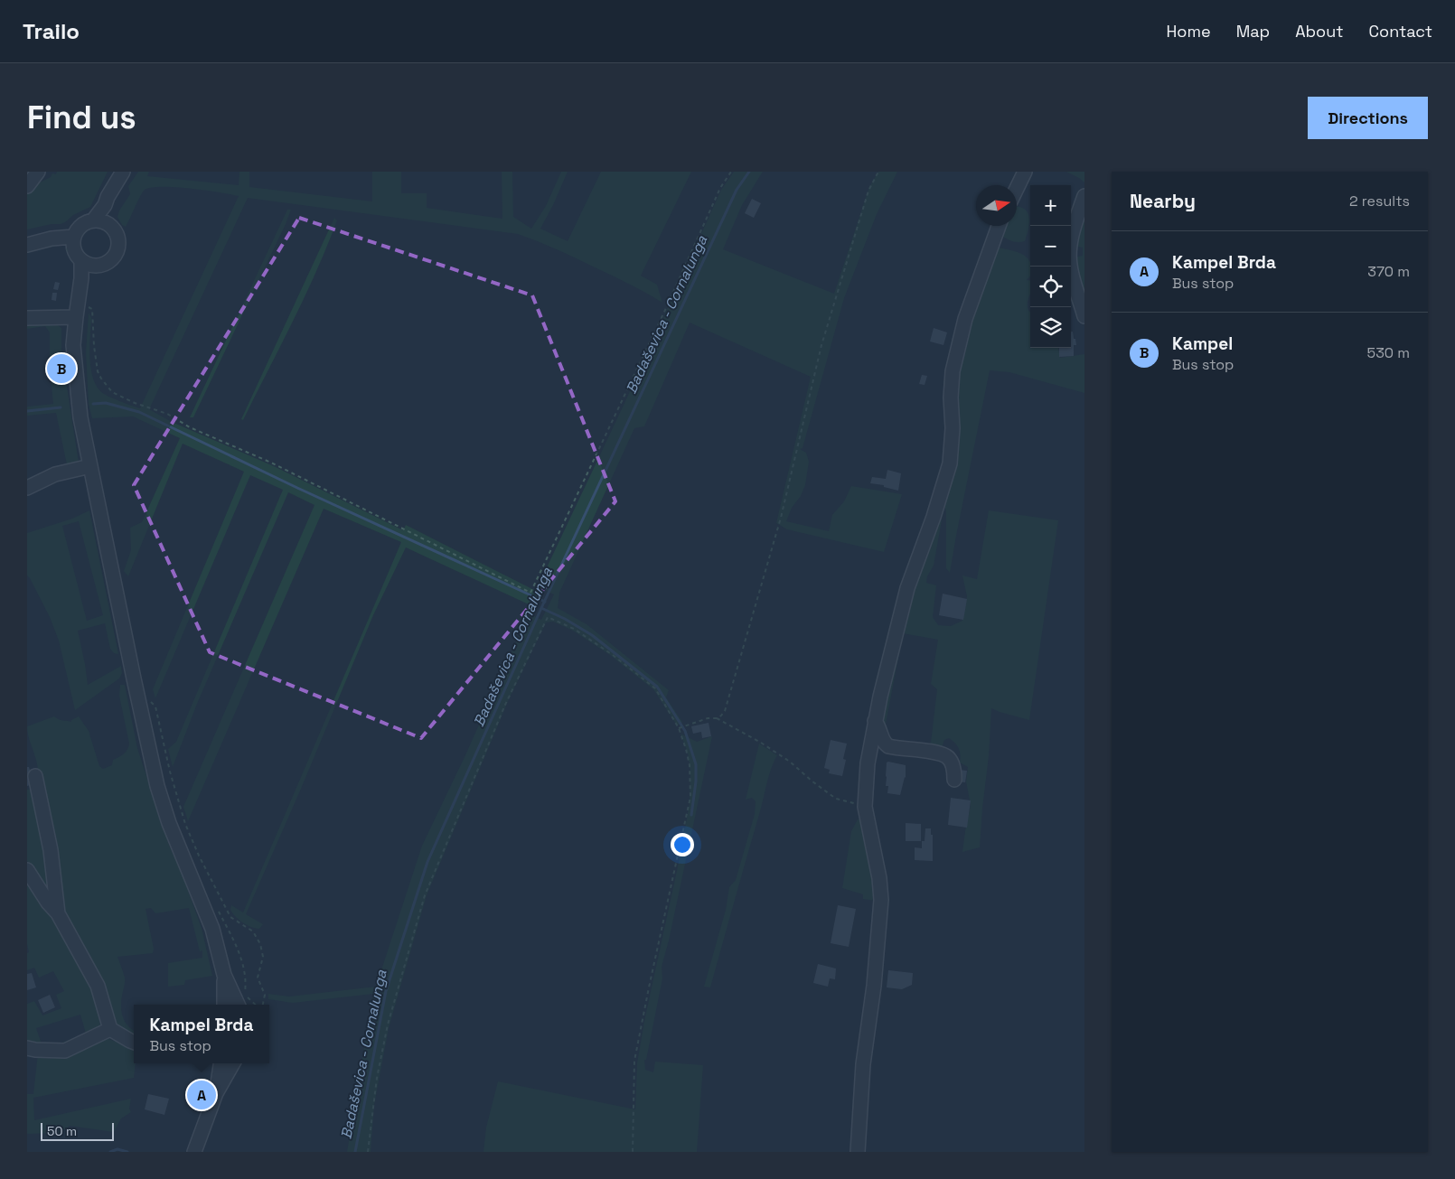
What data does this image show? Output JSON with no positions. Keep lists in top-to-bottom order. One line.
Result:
{"water":["Badaševica - Cornalunga"],"scale_bar":"50 m","north":"right","page":{"header":"Trailo","nav":["Home","Map","About","Contact"],"buttons":"Directions","title":"Find us","heading":["Nearby","2 results"],"map_buttons":["+","−"],"list":[{"mark":"A","name":"Kampel Brda","note":"Bus stop","value":"370 m"},{"mark":"B","name":"Kampel","note":"Bus stop","value":"530 m"}],"pins":["B","A"],"popup":["Kampel Brda","Bus stop"],"scale":"50 m"}}
